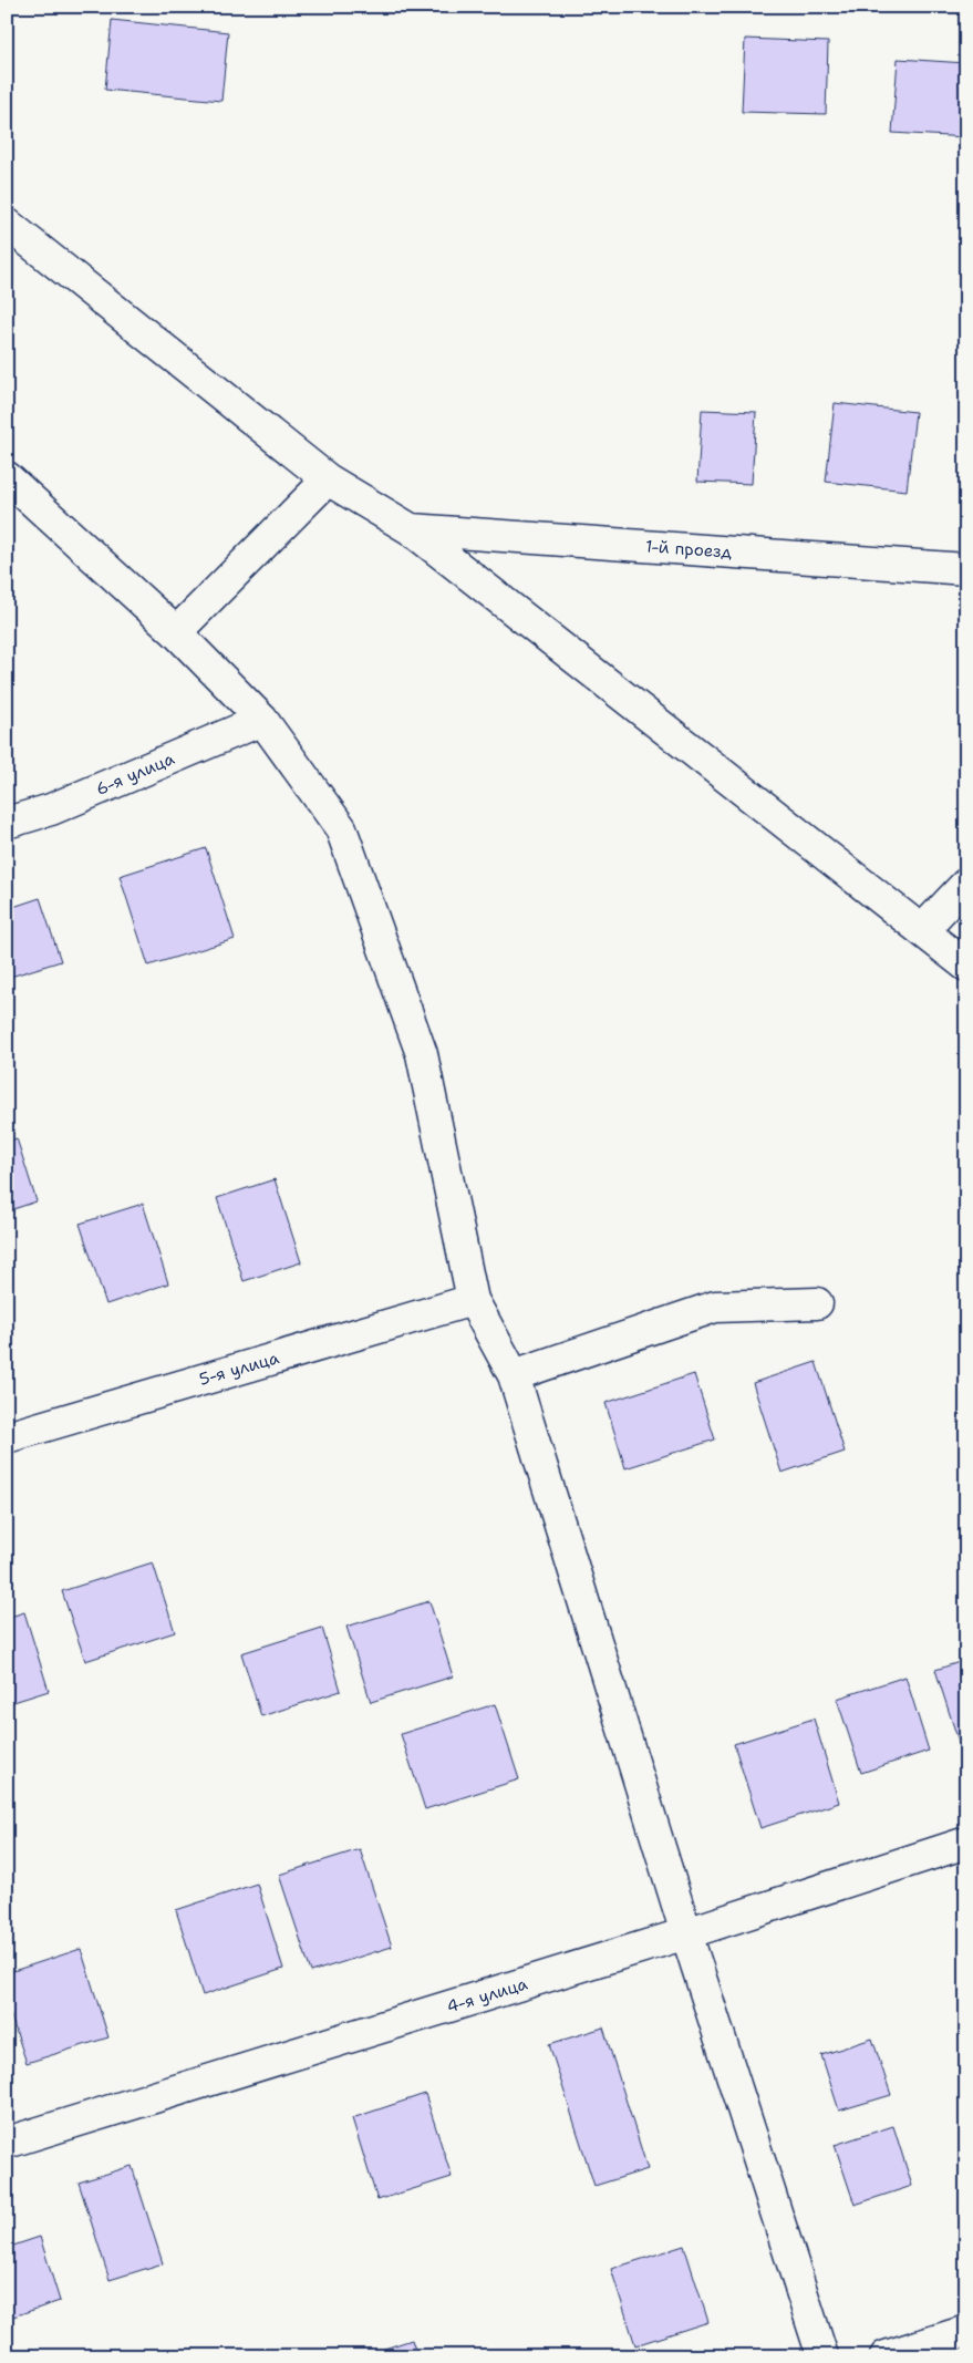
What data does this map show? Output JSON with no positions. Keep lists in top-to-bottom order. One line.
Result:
{"streets":{"street":["1-й проезд","6-я улица","5-я улица","4-я улица"]}}
